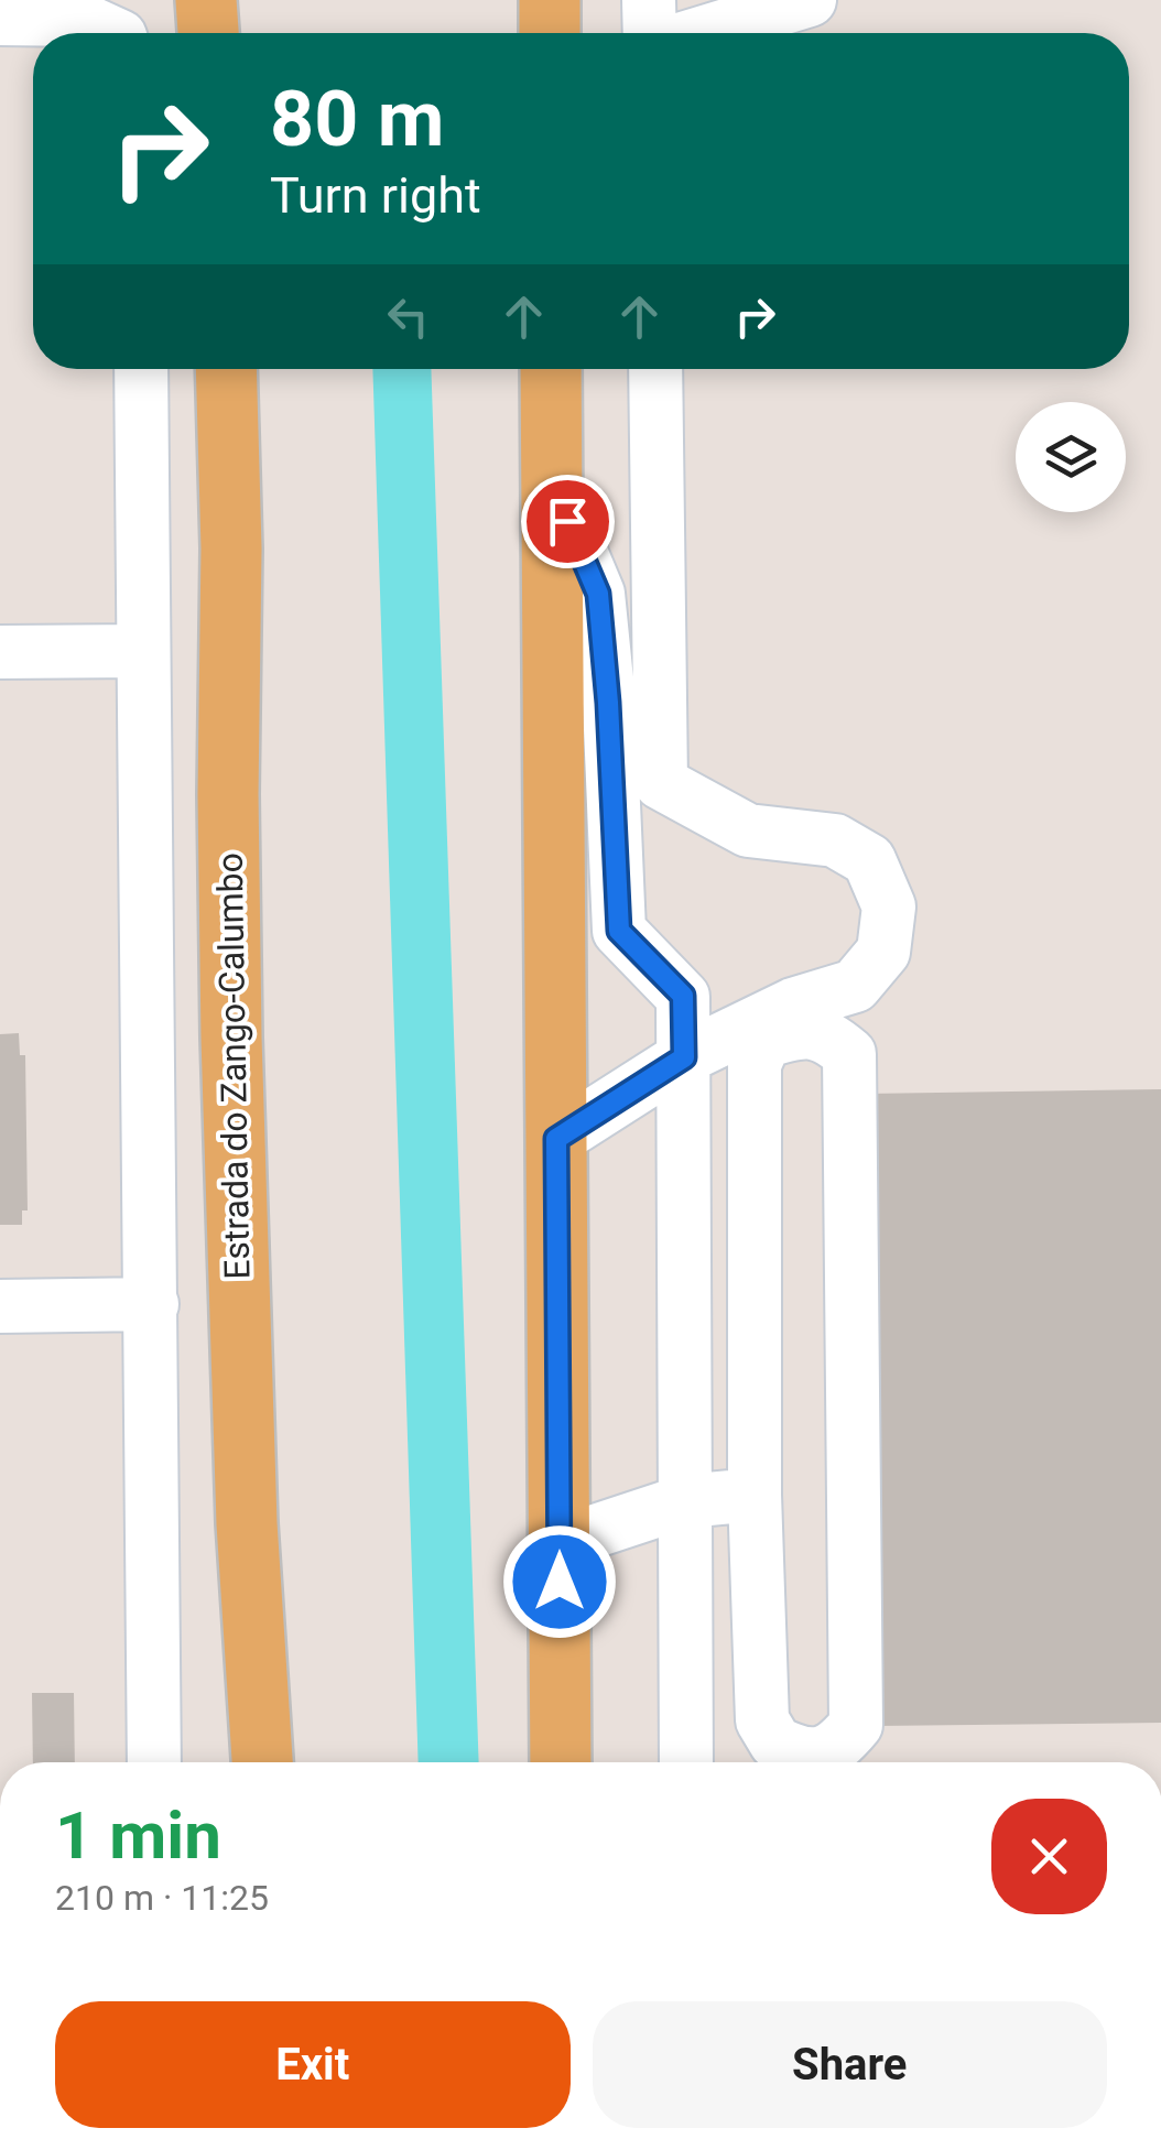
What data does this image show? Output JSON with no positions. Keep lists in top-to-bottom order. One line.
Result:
{"streets":{"main road":["Estrada do Zango-Calumbo"]},"page":{"turn":["80 m","Turn right"],"heading":["1 min","210 m · 11:25"],"buttons":["Exit","Share"]}}
